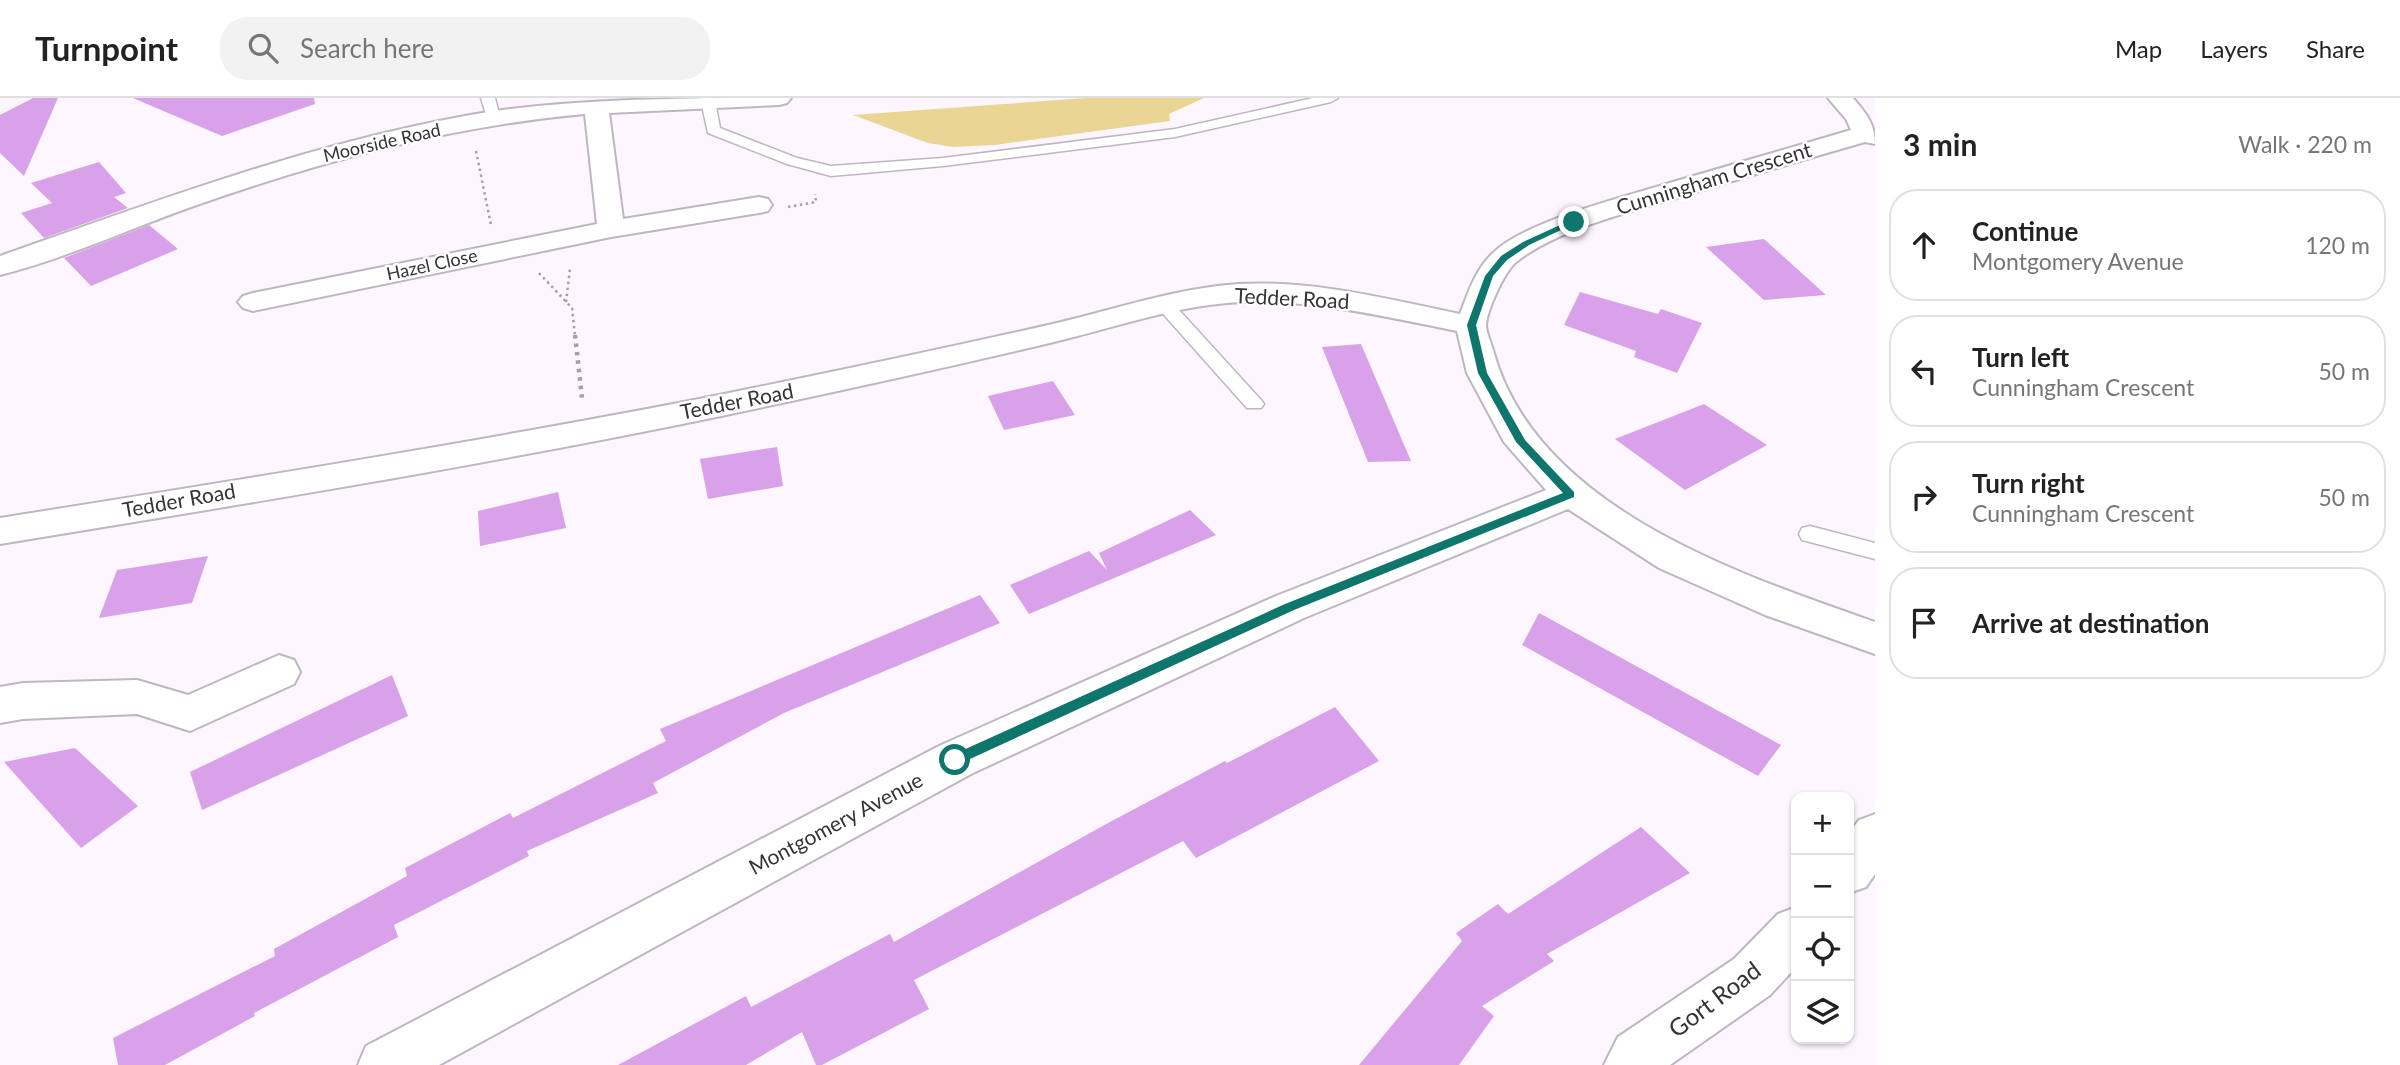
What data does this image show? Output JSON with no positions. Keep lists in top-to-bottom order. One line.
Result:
{"streets":{"street":["Moorside Road","Cunningham Crescent","Hazel Close","Tedder Road","Montgomery Avenue","Gort Road"]},"crossings":[["Cunningham Crescent","Tedder Road"]],"page":{"header":"Turnpoint","search":"Search here","nav":["Map","Layers","Share"],"heading":["3 min","Walk · 220 m"],"list":[["Continue","Montgomery Avenue","120 m"],["Turn left","Cunningham Crescent","50 m"],["Turn right","Cunningham Crescent","50 m"],"Arrive at destination"],"map_buttons":["+","−"]}}
